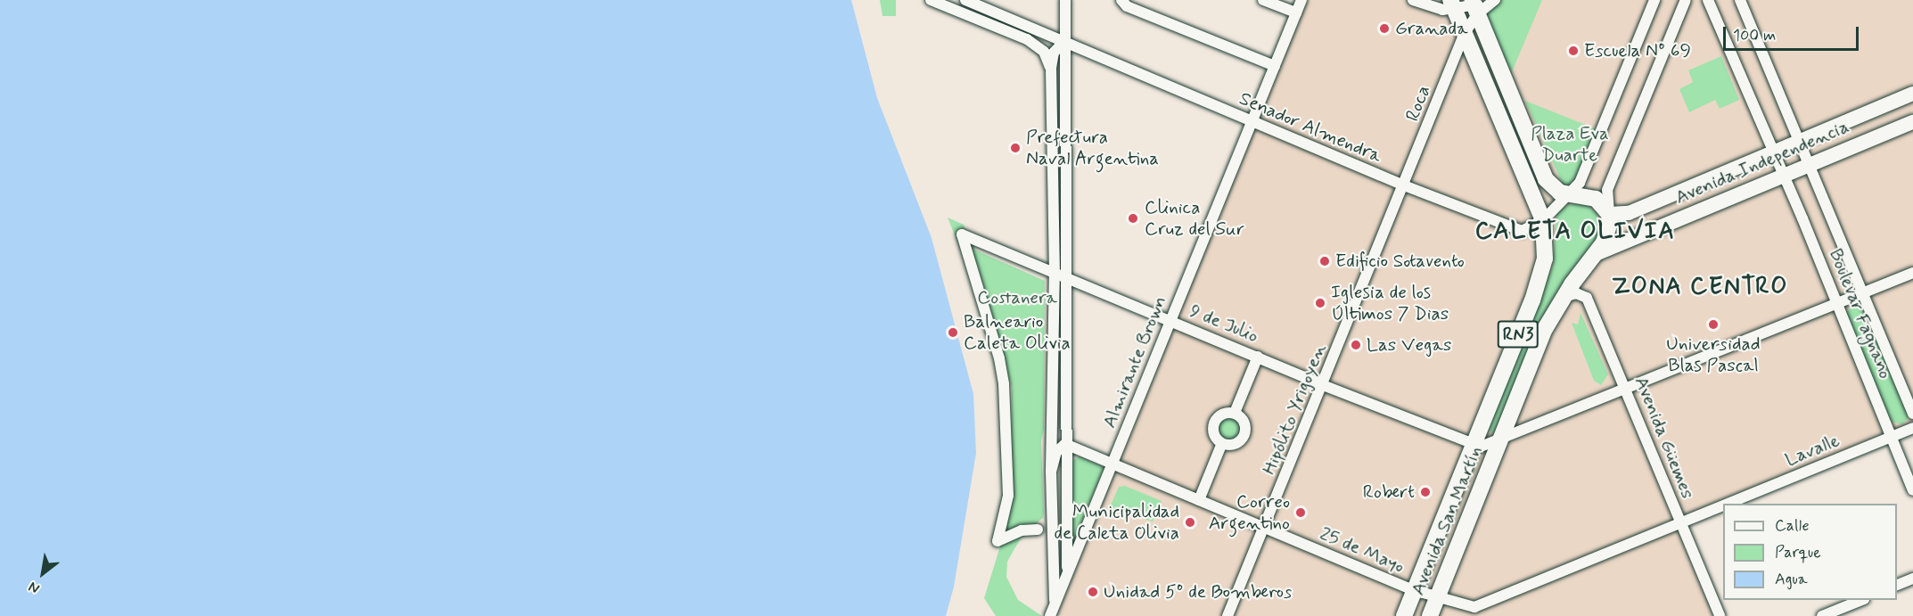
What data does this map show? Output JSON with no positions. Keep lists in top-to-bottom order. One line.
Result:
{"streets":{"highway":["RN3","Avenida San Martín"],"main road":["Avenida Independencia"],"street":["Roca","Senador Almendra","Boulevar Fagnano","9 de Julio","Almirante Brown","Hipólito Yrigoyen","Avenida Güemes","Lavalle","25 de Mayo"]},"crossings":[["Roca","Senador Almendra"],["Roca","RN3"],["Roca","Hipólito Yrigoyen"],["Senador Almendra","RN3"],["Senador Almendra","Almirante Brown"],["Senador Almendra","Hipólito Yrigoyen"],["Avenida Independencia","Boulevar Fagnano"],["Avenida Independencia","RN3"],["Boulevar Fagnano","Lavalle"],["9 de Julio","RN3"],["9 de Julio","Almirante Brown"],["9 de Julio","Hipólito Yrigoyen"],["9 de Julio","Avenida San Martín"],["RN3","Avenida Güemes"],["RN3","Avenida San Martín"],["Almirante Brown","25 de Mayo"],["Hipólito Yrigoyen","25 de Mayo"],["Avenida Güemes","Lavalle"],["Avenida Güemes","25 de Mayo"],["Lavalle","25 de Mayo"],["Avenida San Martín","25 de Mayo"]],"districts":["CALETA OLIVIA","ZONA CENTRO"],"parks":["Plaza Eva Duarte","Costanera"],"places":["Granada","Escuela Nº 69","Prefectura Naval Argentina","Clinica Cruz del Sur","Edificio Sotavento","Iglesia de los Últimos 7 Dias","Universidad Blas Pascal","Balneario Caleta Olivia","Las Vegas","Robert","Correo Argentino","Municipalidad de Caleta Olivia","Unidad 5º de Bomberos"],"legend":["Calle","Parque","Agua"],"scale_bar":"100 m","north":"bottom left"}
